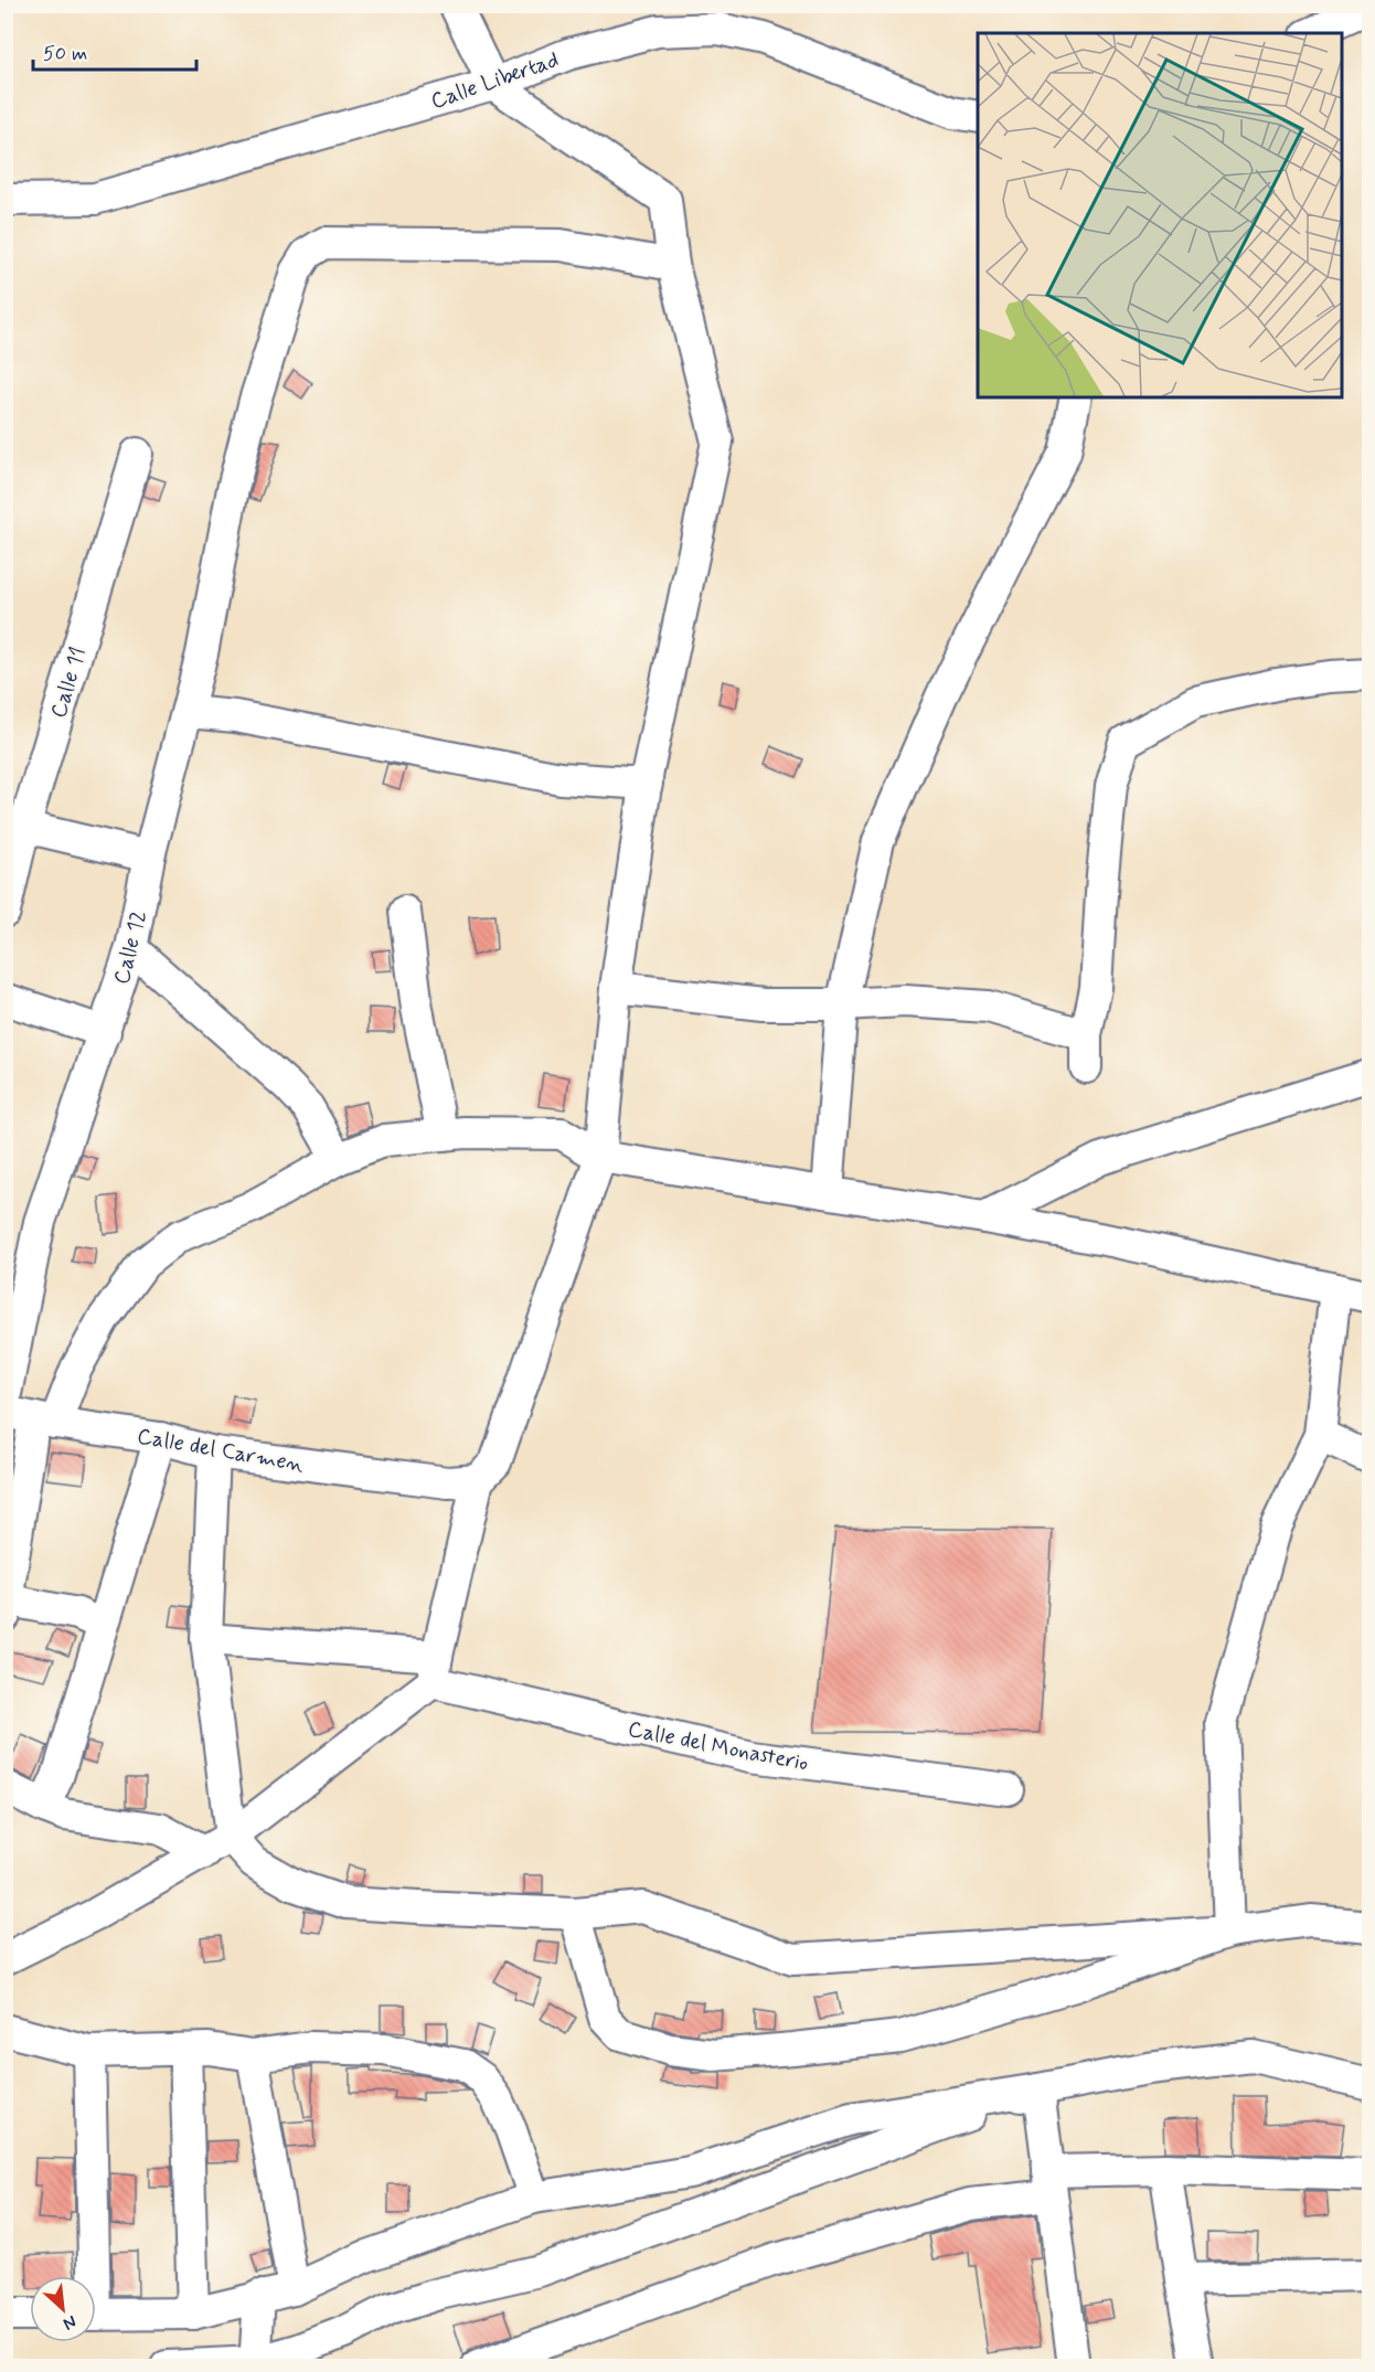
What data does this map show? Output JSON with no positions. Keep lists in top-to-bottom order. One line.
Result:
{"streets":{"street":["Calle Libertad","Calle 11","Calle 12","Calle del Carmen","Calle del Monasterio"]},"scale_bar":"50 m","north":"bottom right"}
